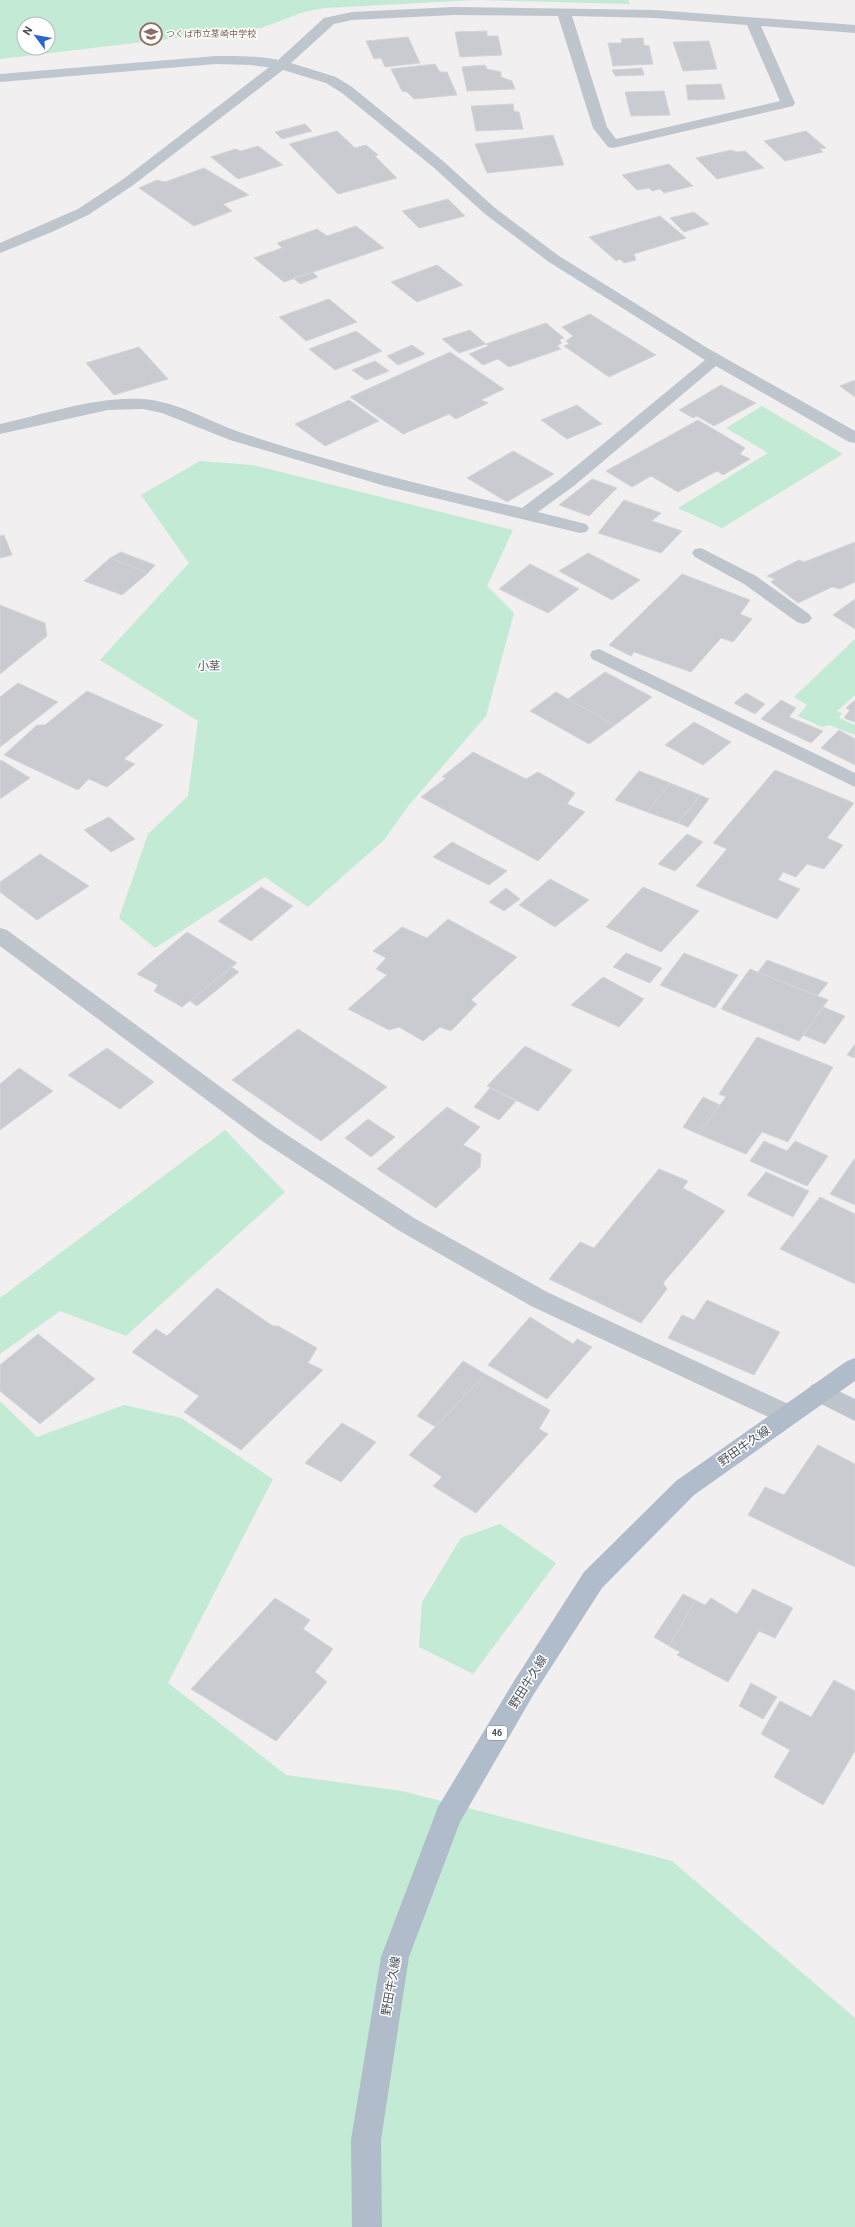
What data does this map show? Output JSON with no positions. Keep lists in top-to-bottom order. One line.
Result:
{"streets":{"main road":["野田牛久線","46"]},"districts":["小茎"],"places":{"school or university":["つくば市立茎崎中学校"]},"north":"top left"}
